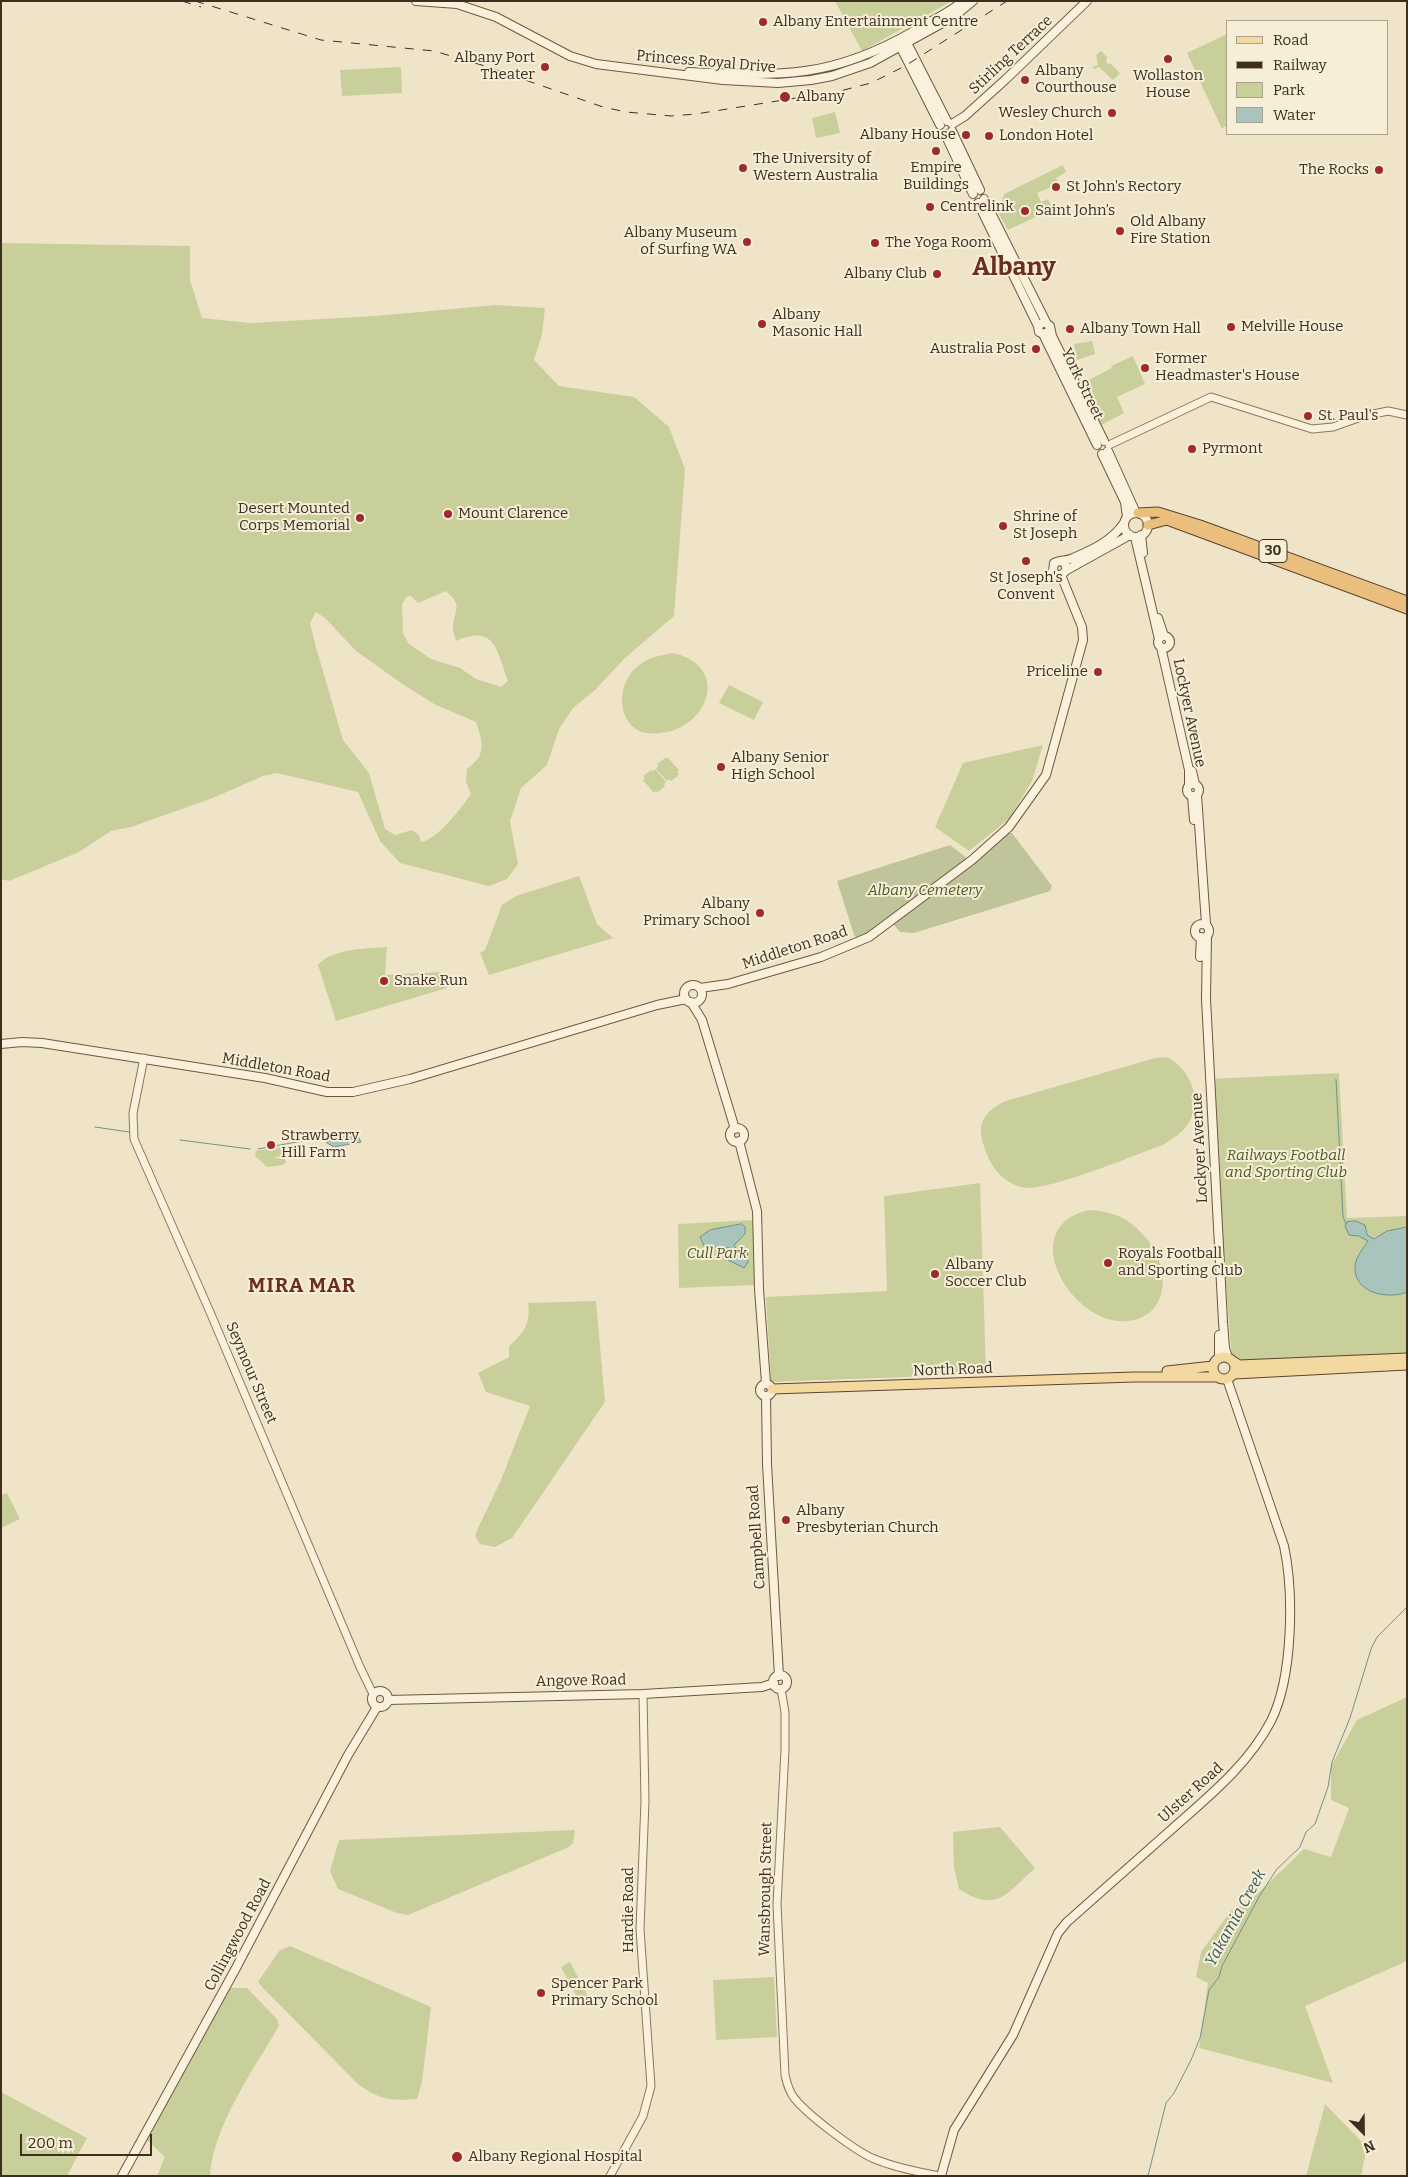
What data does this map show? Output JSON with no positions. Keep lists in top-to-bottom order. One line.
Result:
{"streets":{"highway":["30"],"main road":["Stirling Terrace","Princess Royal Drive","York Street","Lockyer Avenue","Middleton Road","North Road","Campbell Road","Angove Road","Ulster Road","Collingwood Road"],"street":["Seymour Street","Wansbrough Street","Hardie Road"]},"crossings":[["Stirling Terrace","York Street"],["York Street","30"],["York Street","Lockyer Avenue"],["30","Lockyer Avenue"],["Middleton Road","Seymour Street"],["North Road","Campbell Road"],["North Road","Ulster Road"],["Seymour Street","Angove Road"],["Seymour Street","Collingwood Road"],["Campbell Road","Angove Road"],["Campbell Road","Wansbrough Street"],["Angove Road","Wansbrough Street"],["Angove Road","Hardie Road"],["Angove Road","Collingwood Road"],["Ulster Road","Wansbrough Street"]],"districts":["Albany","MIRA MAR"],"water":["Yakamia Creek"],"parks":["Albany Cemetery","Railways Football and Sporting Club","Cull Park"],"places":["Albany Entertainment Centre","Wollaston House","Albany Port Theater","Albany Courthouse","Albany","Wesley Church","Albany House","London Hotel","Empire Buildings","The University of Western Australia","The Rocks","St John's Rectory","Centrelink","Saint John’s","Old Albany Fire Station","Albany Museum of Surfing WA","The Yoga Room","Albany Club","Albany Masonic Hall","Melville House","Albany Town Hall","Australia Post","Former Headmaster's House","St. Paul's","Pyrmont","Mount Clarence","Desert Mounted Corps Memorial","Shrine of St Joseph","St Joseph's Convent","Priceline","Albany Senior High School","Albany Primary School","Snake Run","Strawberry Hill Farm","Royals Football and Sporting Club","Albany Soccer Club","Albany Presbyterian Church","Spencer Park Primary School","Albany Regional Hospital"],"legend":["Road","Railway","Park","Water"],"scale_bar":"200 m","north":"bottom right"}
